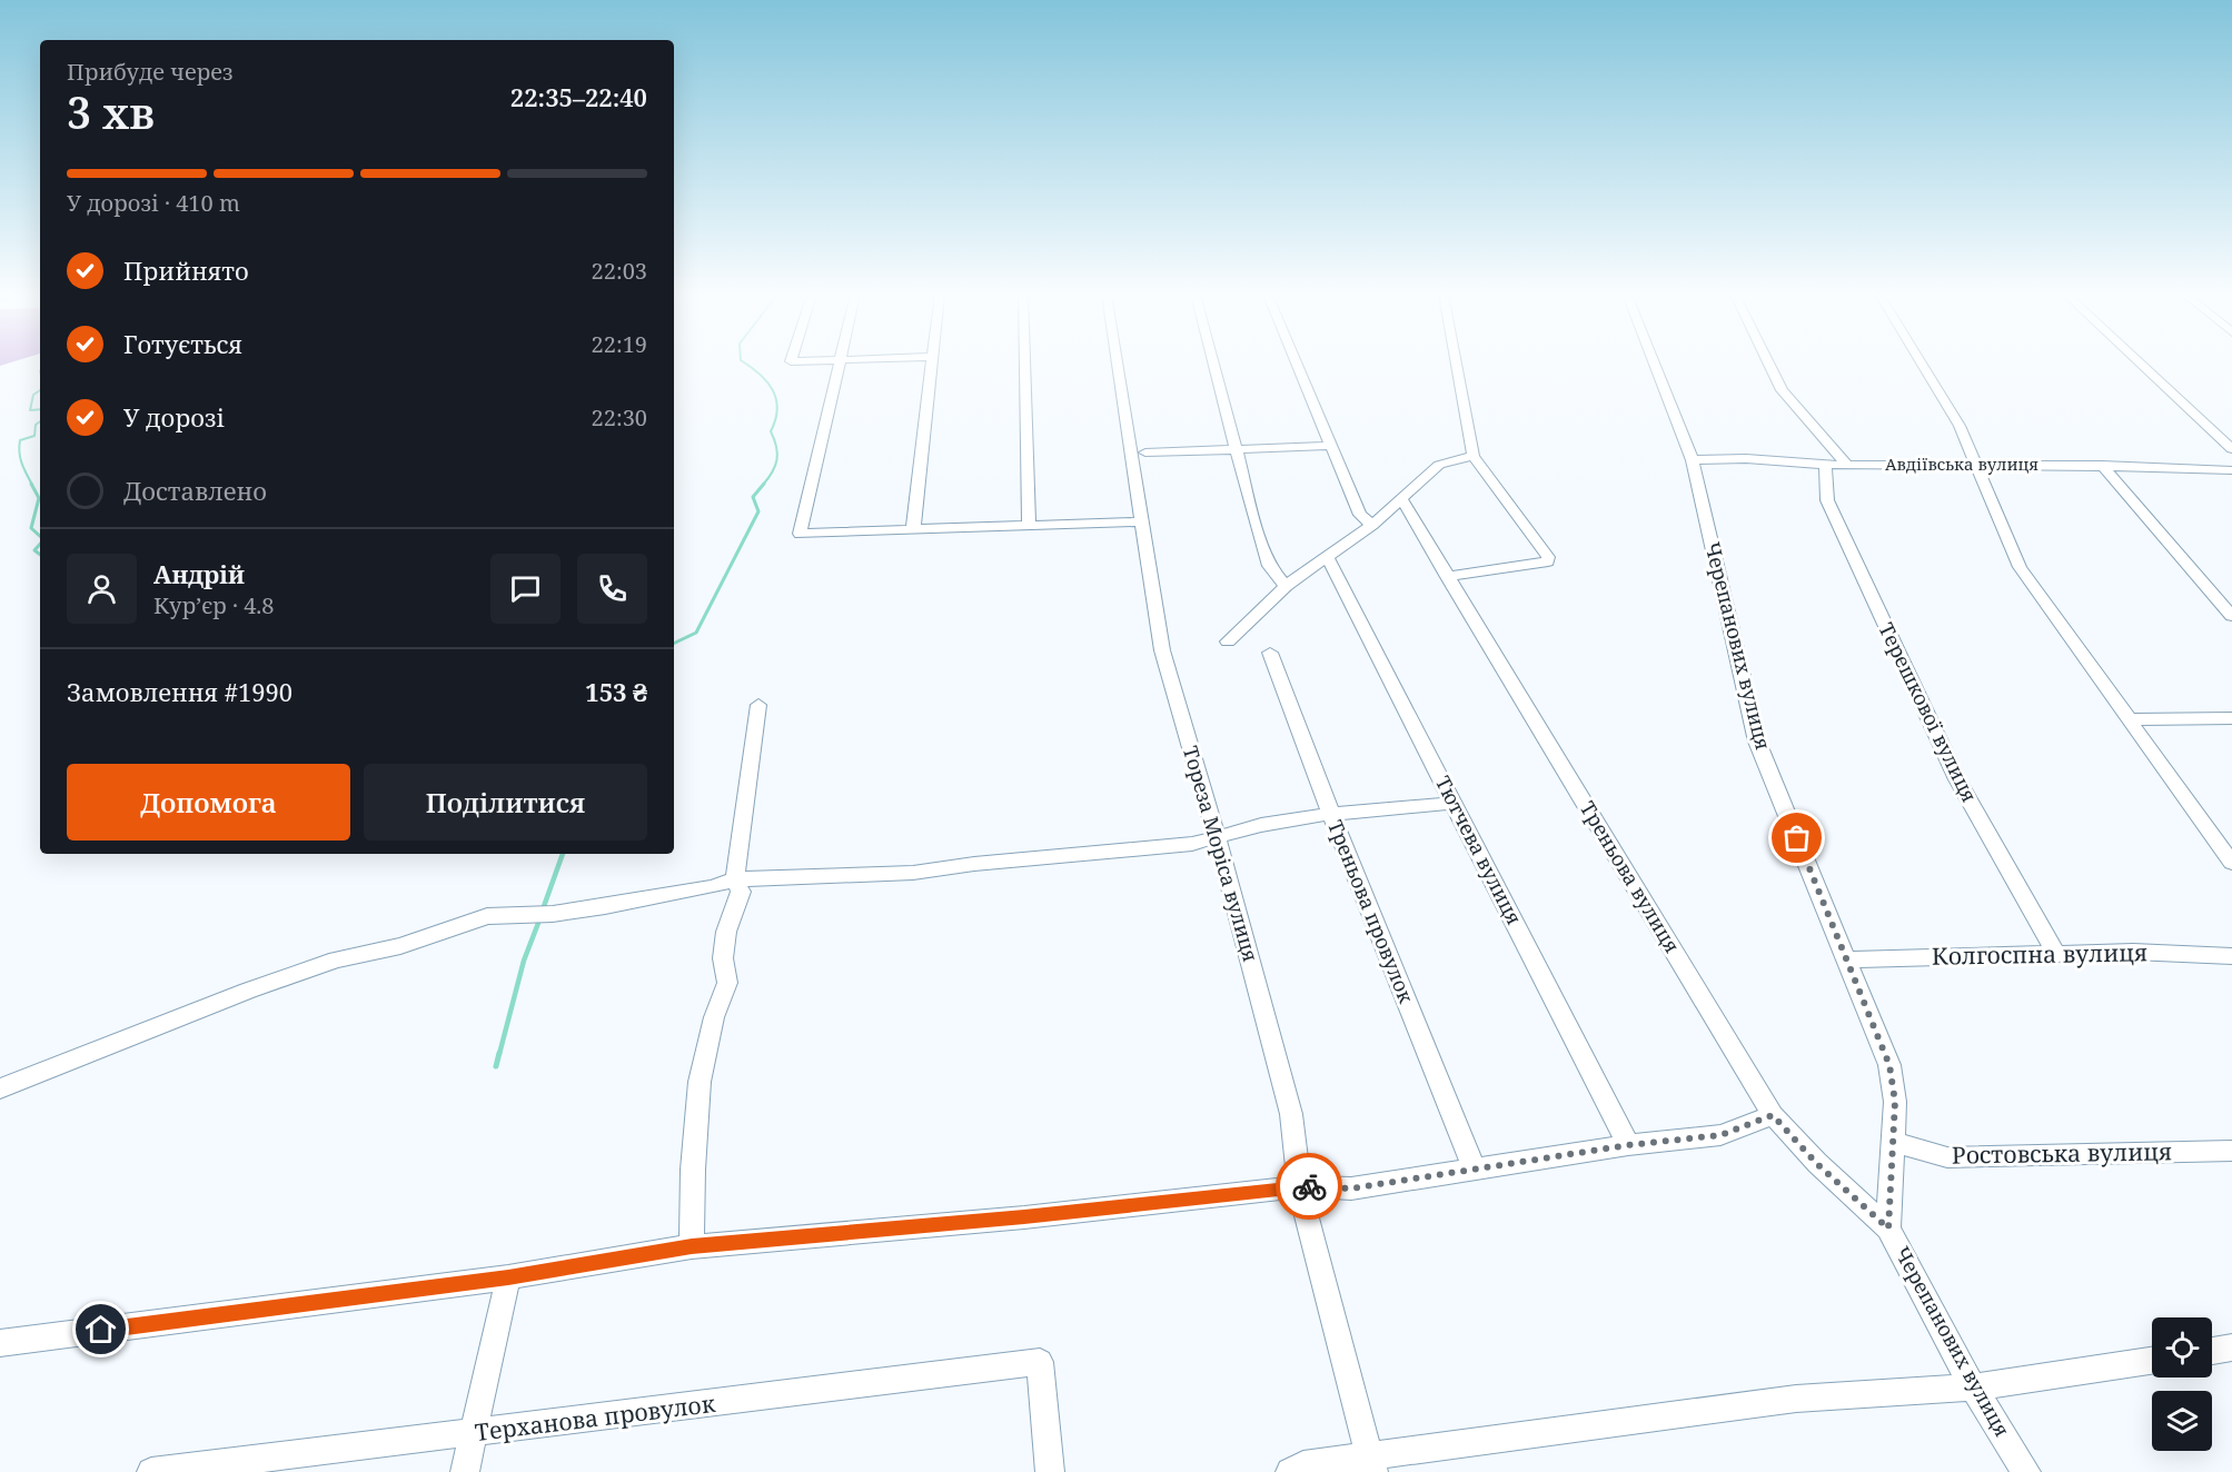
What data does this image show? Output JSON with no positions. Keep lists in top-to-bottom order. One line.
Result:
{"streets":{"street":["Авдіївська вулиця","Черепанових вулиця","Терешкової вулиця","Тютчева вулиця","Тореза Моріса вулиця","Треньова вулиця","Треньова провулок","Колгоспна вулиця","Ростовська вулиця","Терханова провулок"]},"crossings":[["Авдіївська вулиця","Черепанових вулиця"],["Авдіївська вулиця","Терешкової вулиця"],["Черепанових вулиця","Треньова вулиця"],["Черепанових вулиця","Колгоспна вулиця"],["Черепанових вулиця","Ростовська вулиця"],["Терешкової вулиця","Колгоспна вулиця"]],"page":{"heading":["3 хв","Прибуде через","22:35–22:40"],"panel":["Андрій","Кур’єр · 4.8","Замовлення #1990","153 ₴"],"bar":"У дорозі · 410 m","list":[["Прийнято","22:03"],["Готується","22:19"],["У дорозі","22:30"],"Доставлено"],"buttons":["Допомога","Поділитися"]}}
